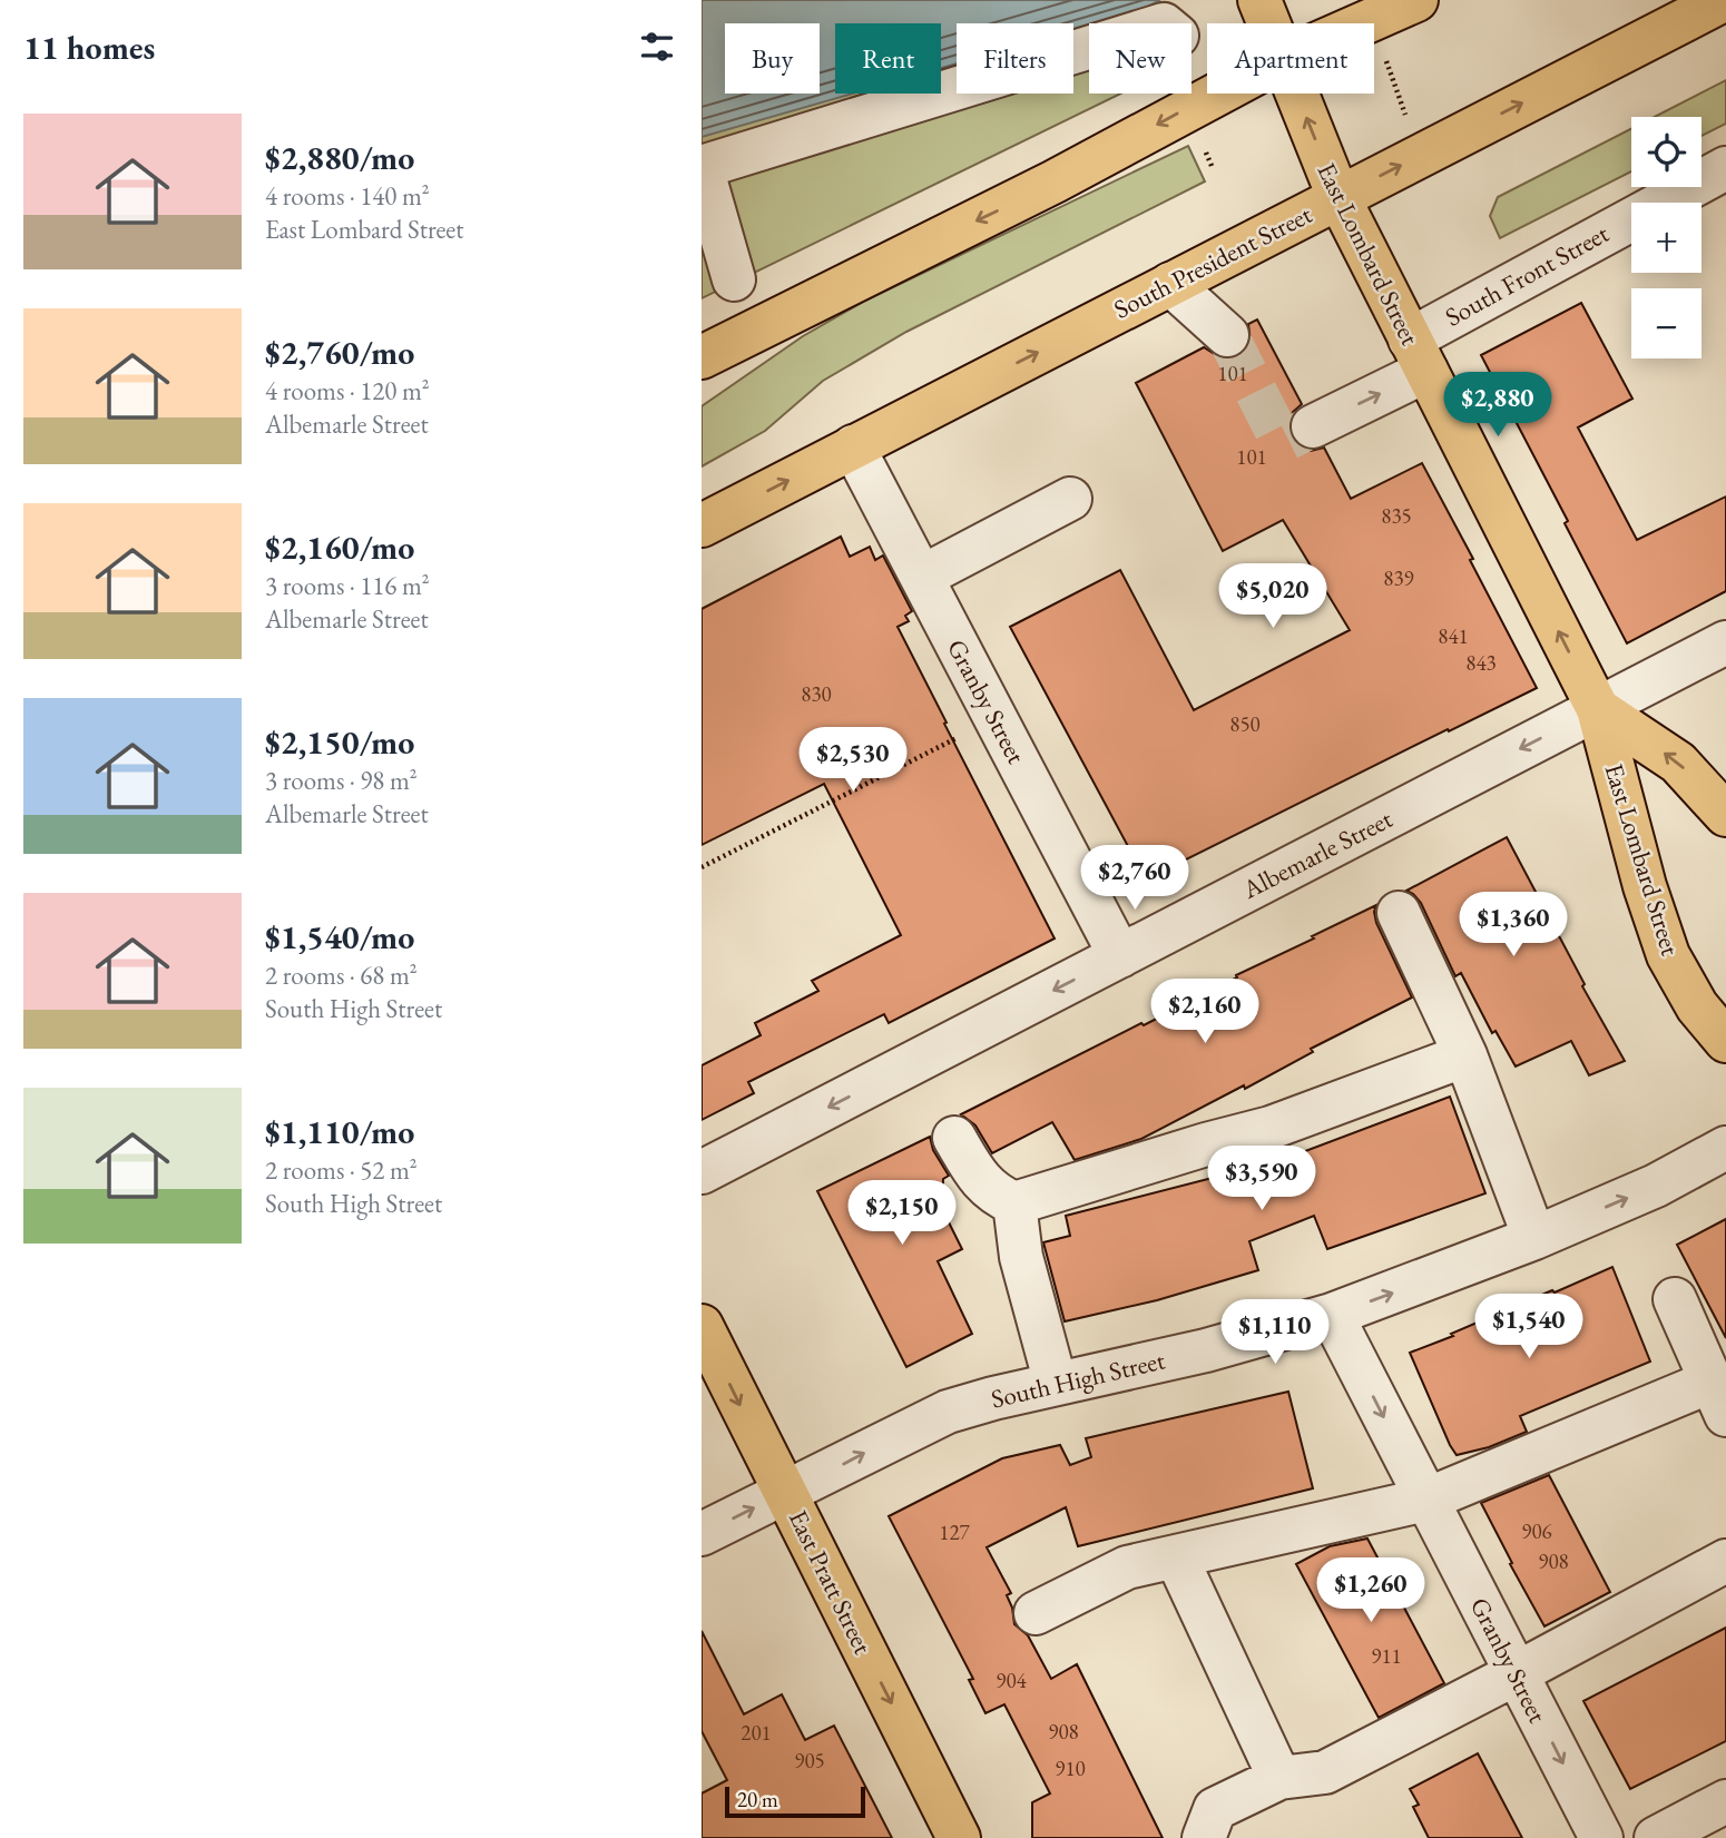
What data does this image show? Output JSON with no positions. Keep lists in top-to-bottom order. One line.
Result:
{"streets":{"main road":["East Lombard Street","South President Street","East Pratt Street"],"street":["South Front Street","Granby Street","Albemarle Street","South High Street"]},"crossings":[["East Lombard Street","South President Street"],["East Lombard Street","South Front Street"],["East Lombard Street","Albemarle Street"],["South President Street","Granby Street"],["Granby Street","Albemarle Street"],["Granby Street","South High Street"],["South High Street","East Pratt Street"]],"one_way":["East Lombard Street","East Pratt Street"],"house_numbers":["101","101","835","839","841","843","830","850","906","127","908","911","904","908","201","905","910"],"scale_bar":"20 m","page":{"heading":"11 homes","chip":["Buy","Rent","Filters","New","Apartment"],"list":[{"name":"$2,880/mo","note":"4 rooms · 140 m² · East Lombard Street"},{"name":"$2,760/mo","note":"4 rooms · 120 m² · Albemarle Street"},{"name":"$2,160/mo","note":"3 rooms · 116 m² · Albemarle Street"},{"name":"$2,150/mo","note":"3 rooms · 98 m² · Albemarle Street"},{"name":"$1,540/mo","note":"2 rooms · 68 m² · South High Street"},{"name":"$1,110/mo","note":"2 rooms · 52 m² · South High Street"}],"map_buttons":["+","−"],"price":["$2,880","$5,020","$2,530","$2,760","$1,360","$2,160","$3,590","$2,150","$1,540","$1,110","$1,260"],"scale":"20 m"}}
